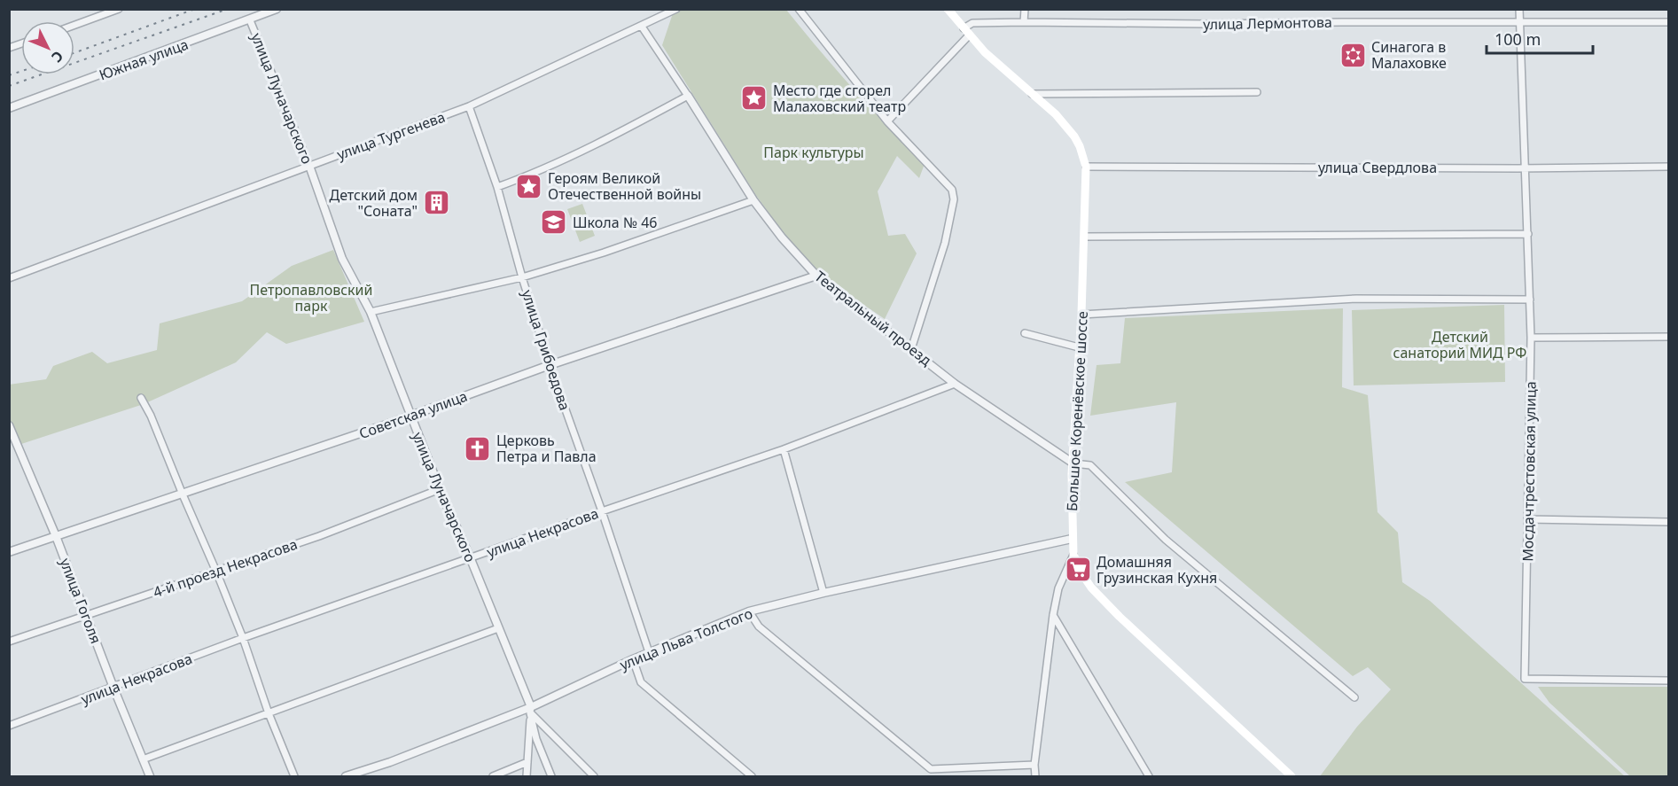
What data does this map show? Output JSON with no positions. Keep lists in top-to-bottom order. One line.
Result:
{"streets":{"main road":["Большое Коренёвское шоссе"],"street":["улица Лермонтова","Южная улица","улица Луначарского","улица Тургенева","улица Свердлова","Театральный проезд","улица Грибоедова","Советская улица","Мосдачтрестовская улица","улица Некрасова","4-й проезд Некрасова","улица Гоголя","улица Льва Толстого"]},"crossings":[["улица Лермонтова","Большое Коренёвское шоссе"],["улица Лермонтова","Мосдачтрестовская улица"],["Южная улица","улица Луначарского"],["улица Луначарского","улица Тургенева"],["улица Луначарского","Советская улица"],["улица Луначарского","улица Некрасова"],["улица Луначарского","4-й проезд Некрасова"],["улица Луначарского","улица Льва Толстого"],["улица Тургенева","Театральный проезд"],["улица Тургенева","улица Грибоедова"],["улица Свердлова","Большое Коренёвское шоссе"],["улица Свердлова","Мосдачтрестовская улица"],["Театральный проезд","Большое Коренёвское шоссе"],["Театральный проезд","Советская улица"],["Театральный проезд","улица Некрасова"],["улица Грибоедова","Советская улица"],["улица Грибоедова","улица Некрасова"],["улица Грибоедова","улица Льва Толстого"],["Большое Коренёвское шоссе","улица Льва Толстого"],["Советская улица","улица Гоголя"],["улица Некрасова","улица Гоголя"],["4-й проезд Некрасова","улица Гоголя"]],"parks":["Парк культуры","Петропавловский парк","Детский санаторий МИД РФ"],"places":{"synagogue":["Синагога в Малаховке"],"place":["Место где сгорел Малаховский театр","Героям Великой Отечественной войны"],"building":["Детский дом \"Соната\""],"school or university":["Школа № 46"],"church":["Церковь Петра и Павла"],"supermarket":["Домашняя Грузинская Кухня"]},"scale_bar":"100 m","north":"bottom right"}
